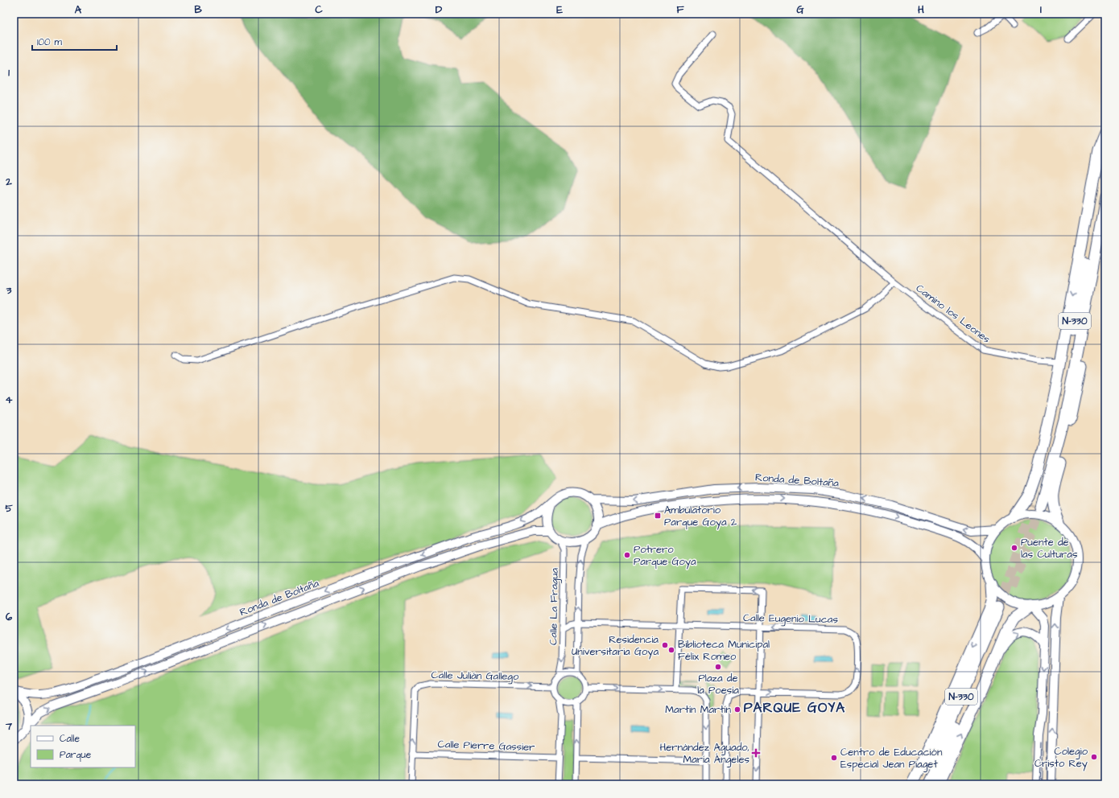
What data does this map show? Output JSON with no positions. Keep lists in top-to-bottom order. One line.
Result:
{"streets":{"highway":["N-330"],"main road":["Ronda de Boltaña"],"street":["Camino los Leones","Calle La Fragua","Calle Eugenio Lucas","Calle Julián Gallego","Calle Pierre Gassier"]},"crossings":[["Ronda de Boltaña","Calle La Fragua"],["Calle La Fragua","Calle Eugenio Lucas"],["Calle La Fragua","Calle Julián Gallego"],["Calle Julián Gallego","Calle Pierre Gassier"]],"districts":["PARQUE GOYA"],"places":{"transit":["Ambulatorio Parque Goya 2"],"other":["Puente de las Culturas","Potrero Parque Goya","Residencia Universitaria Goya","Biblioteca Municipal Félix Romeo","Plaza de la Poesía","Martín Martín","Colegio Cristo Rey","Centro de Educación Especial Jean Piaget"],"health":["Hernández Aguado, María Ángeles"]},"legend":["Calle","Parque"],"scale_bar":"100 m","grid":{"columns":["A","B","C","D","E","F","G","H","I"],"rows":["1","2","3","4","5","6","7"]}}
